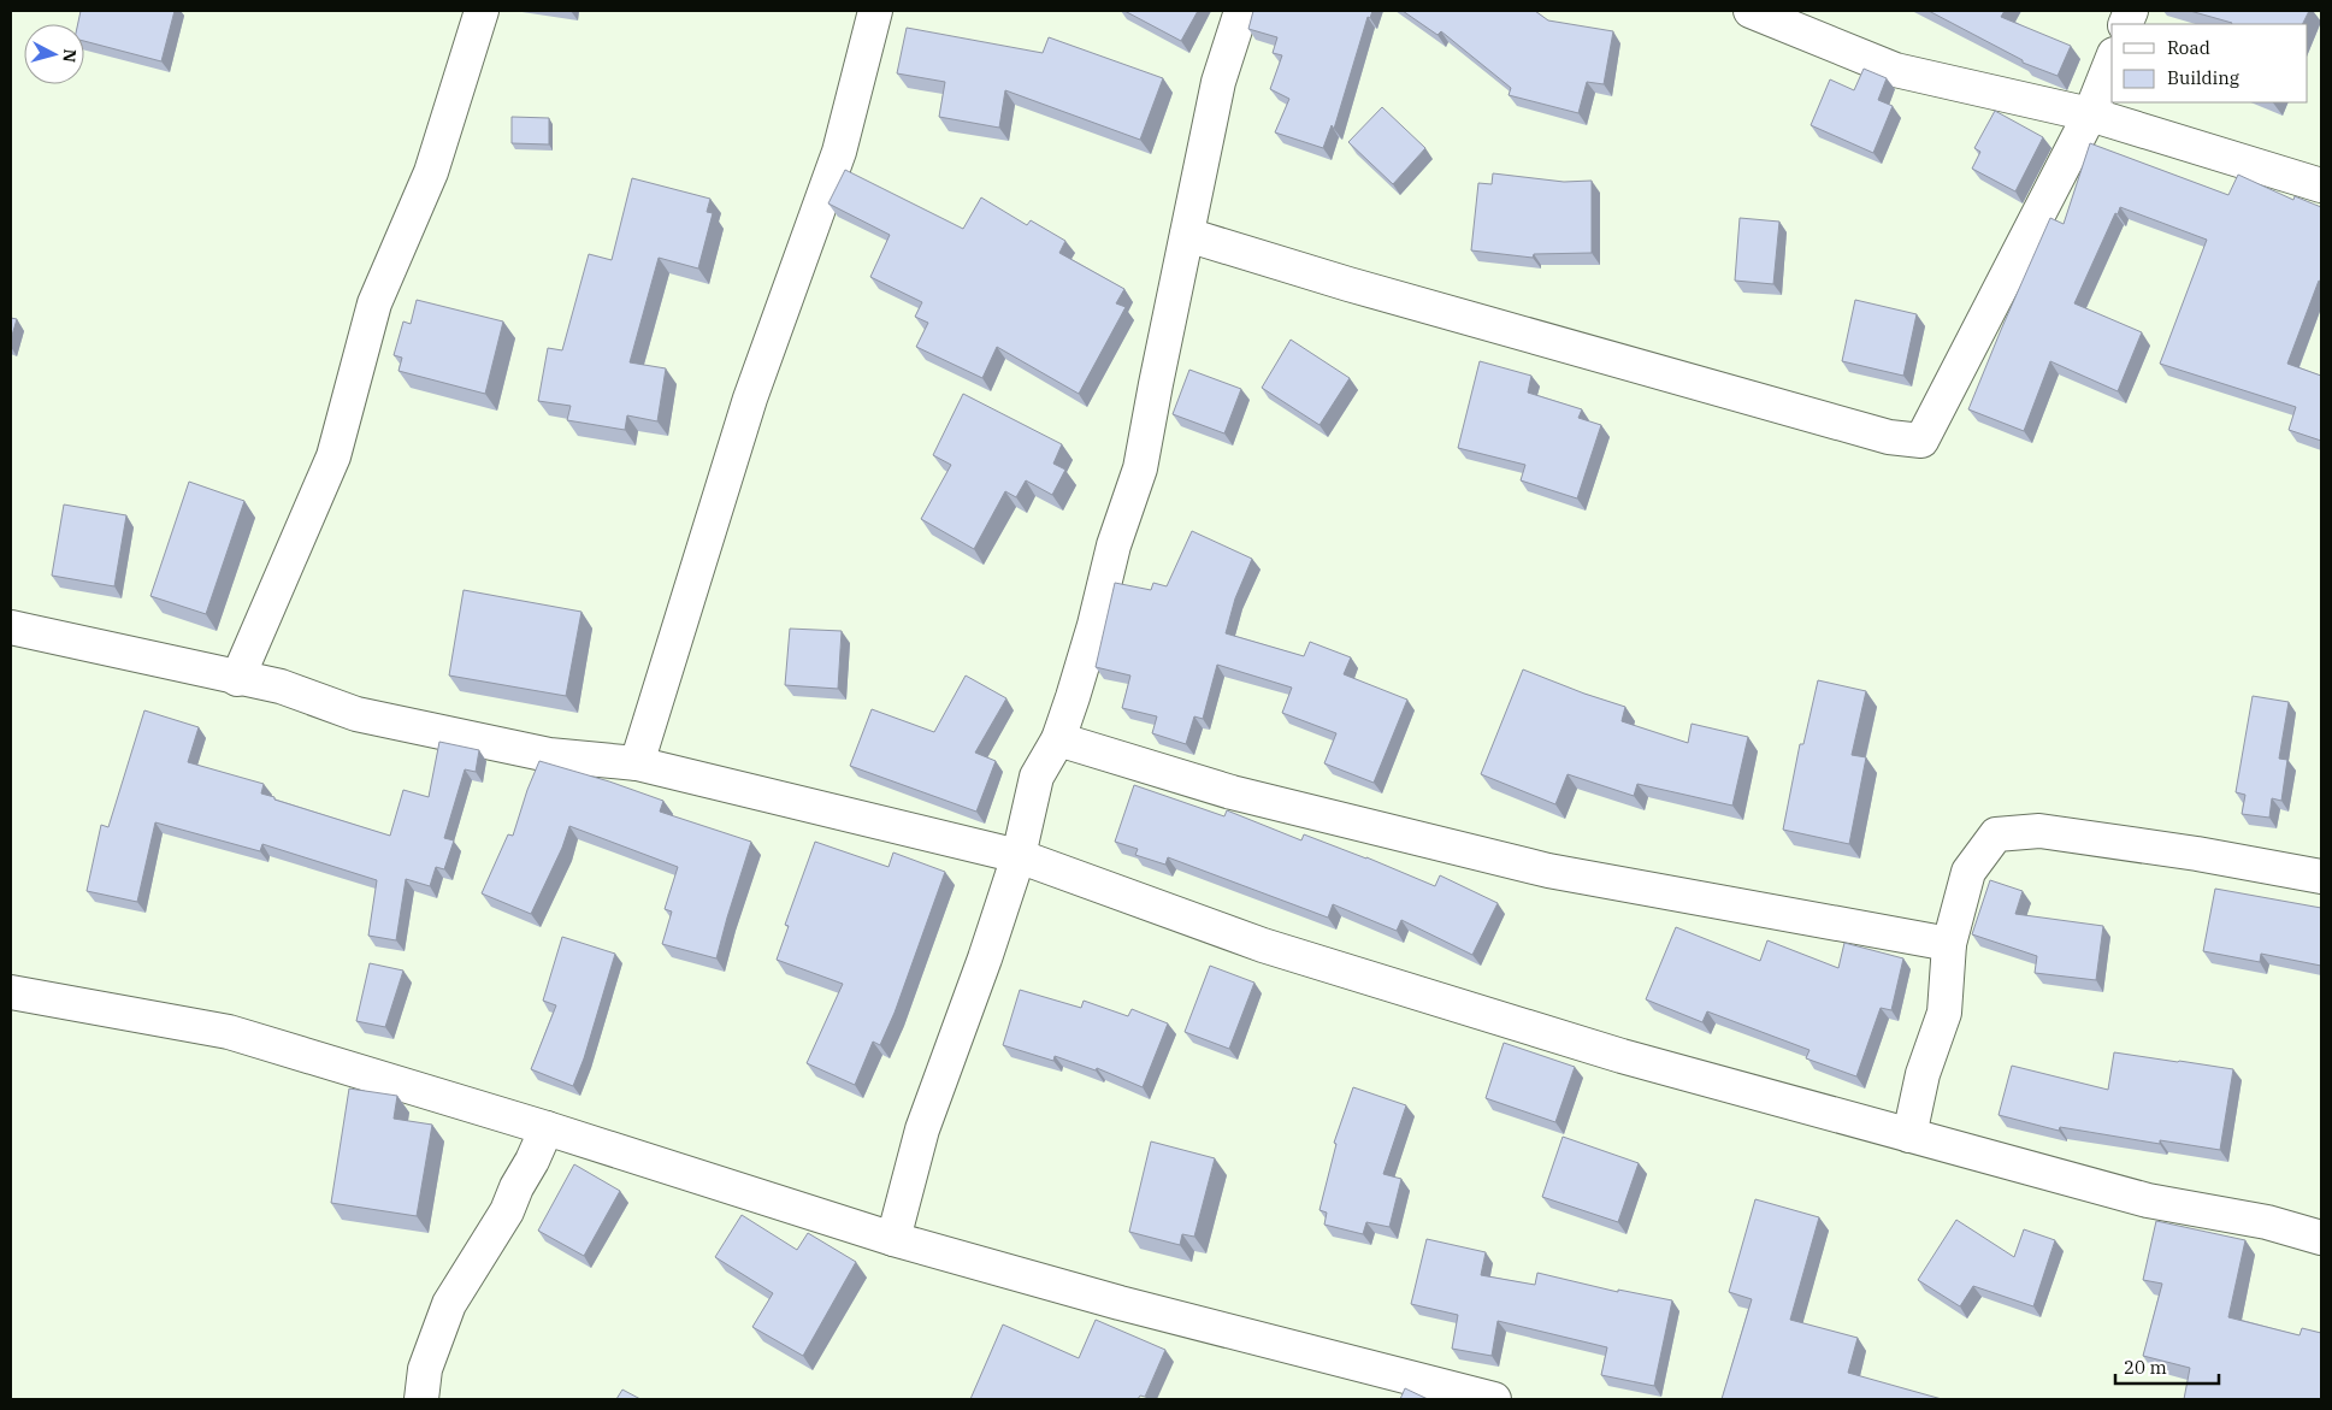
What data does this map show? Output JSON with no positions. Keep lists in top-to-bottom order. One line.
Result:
{"legend":["Road","Building"],"scale_bar":"20 m","north":"right"}
